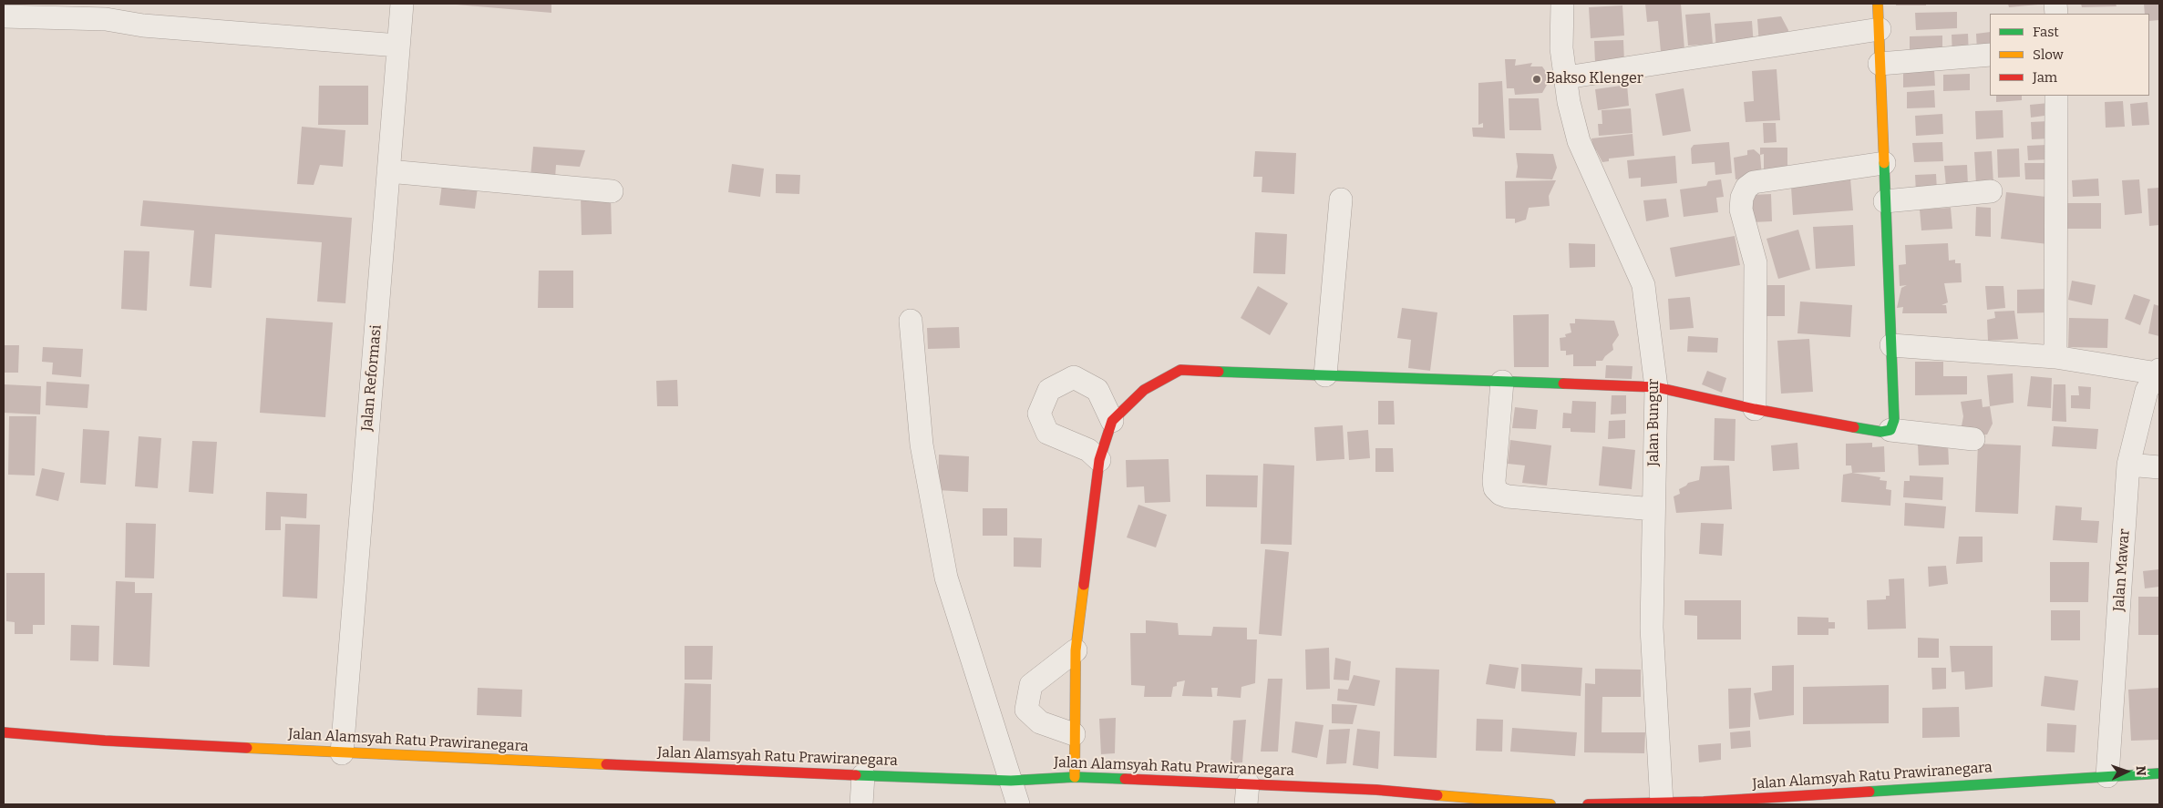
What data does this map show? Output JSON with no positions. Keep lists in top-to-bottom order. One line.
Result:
{"streets":{"main road":["Jalan Alamsyah Ratu Prawiranegara"],"street":["Jalan Reformasi","Jalan Bungur","Jalan Mawar"]},"crossings":[["Jalan Reformasi","Jalan Alamsyah Ratu Prawiranegara"],["Jalan Bungur","Jalan Alamsyah Ratu Prawiranegara"],["Jalan Mawar","Jalan Alamsyah Ratu Prawiranegara"]],"places":["Bakso Klenger"],"legend":["Fast","Slow","Jam"],"north":"right"}
